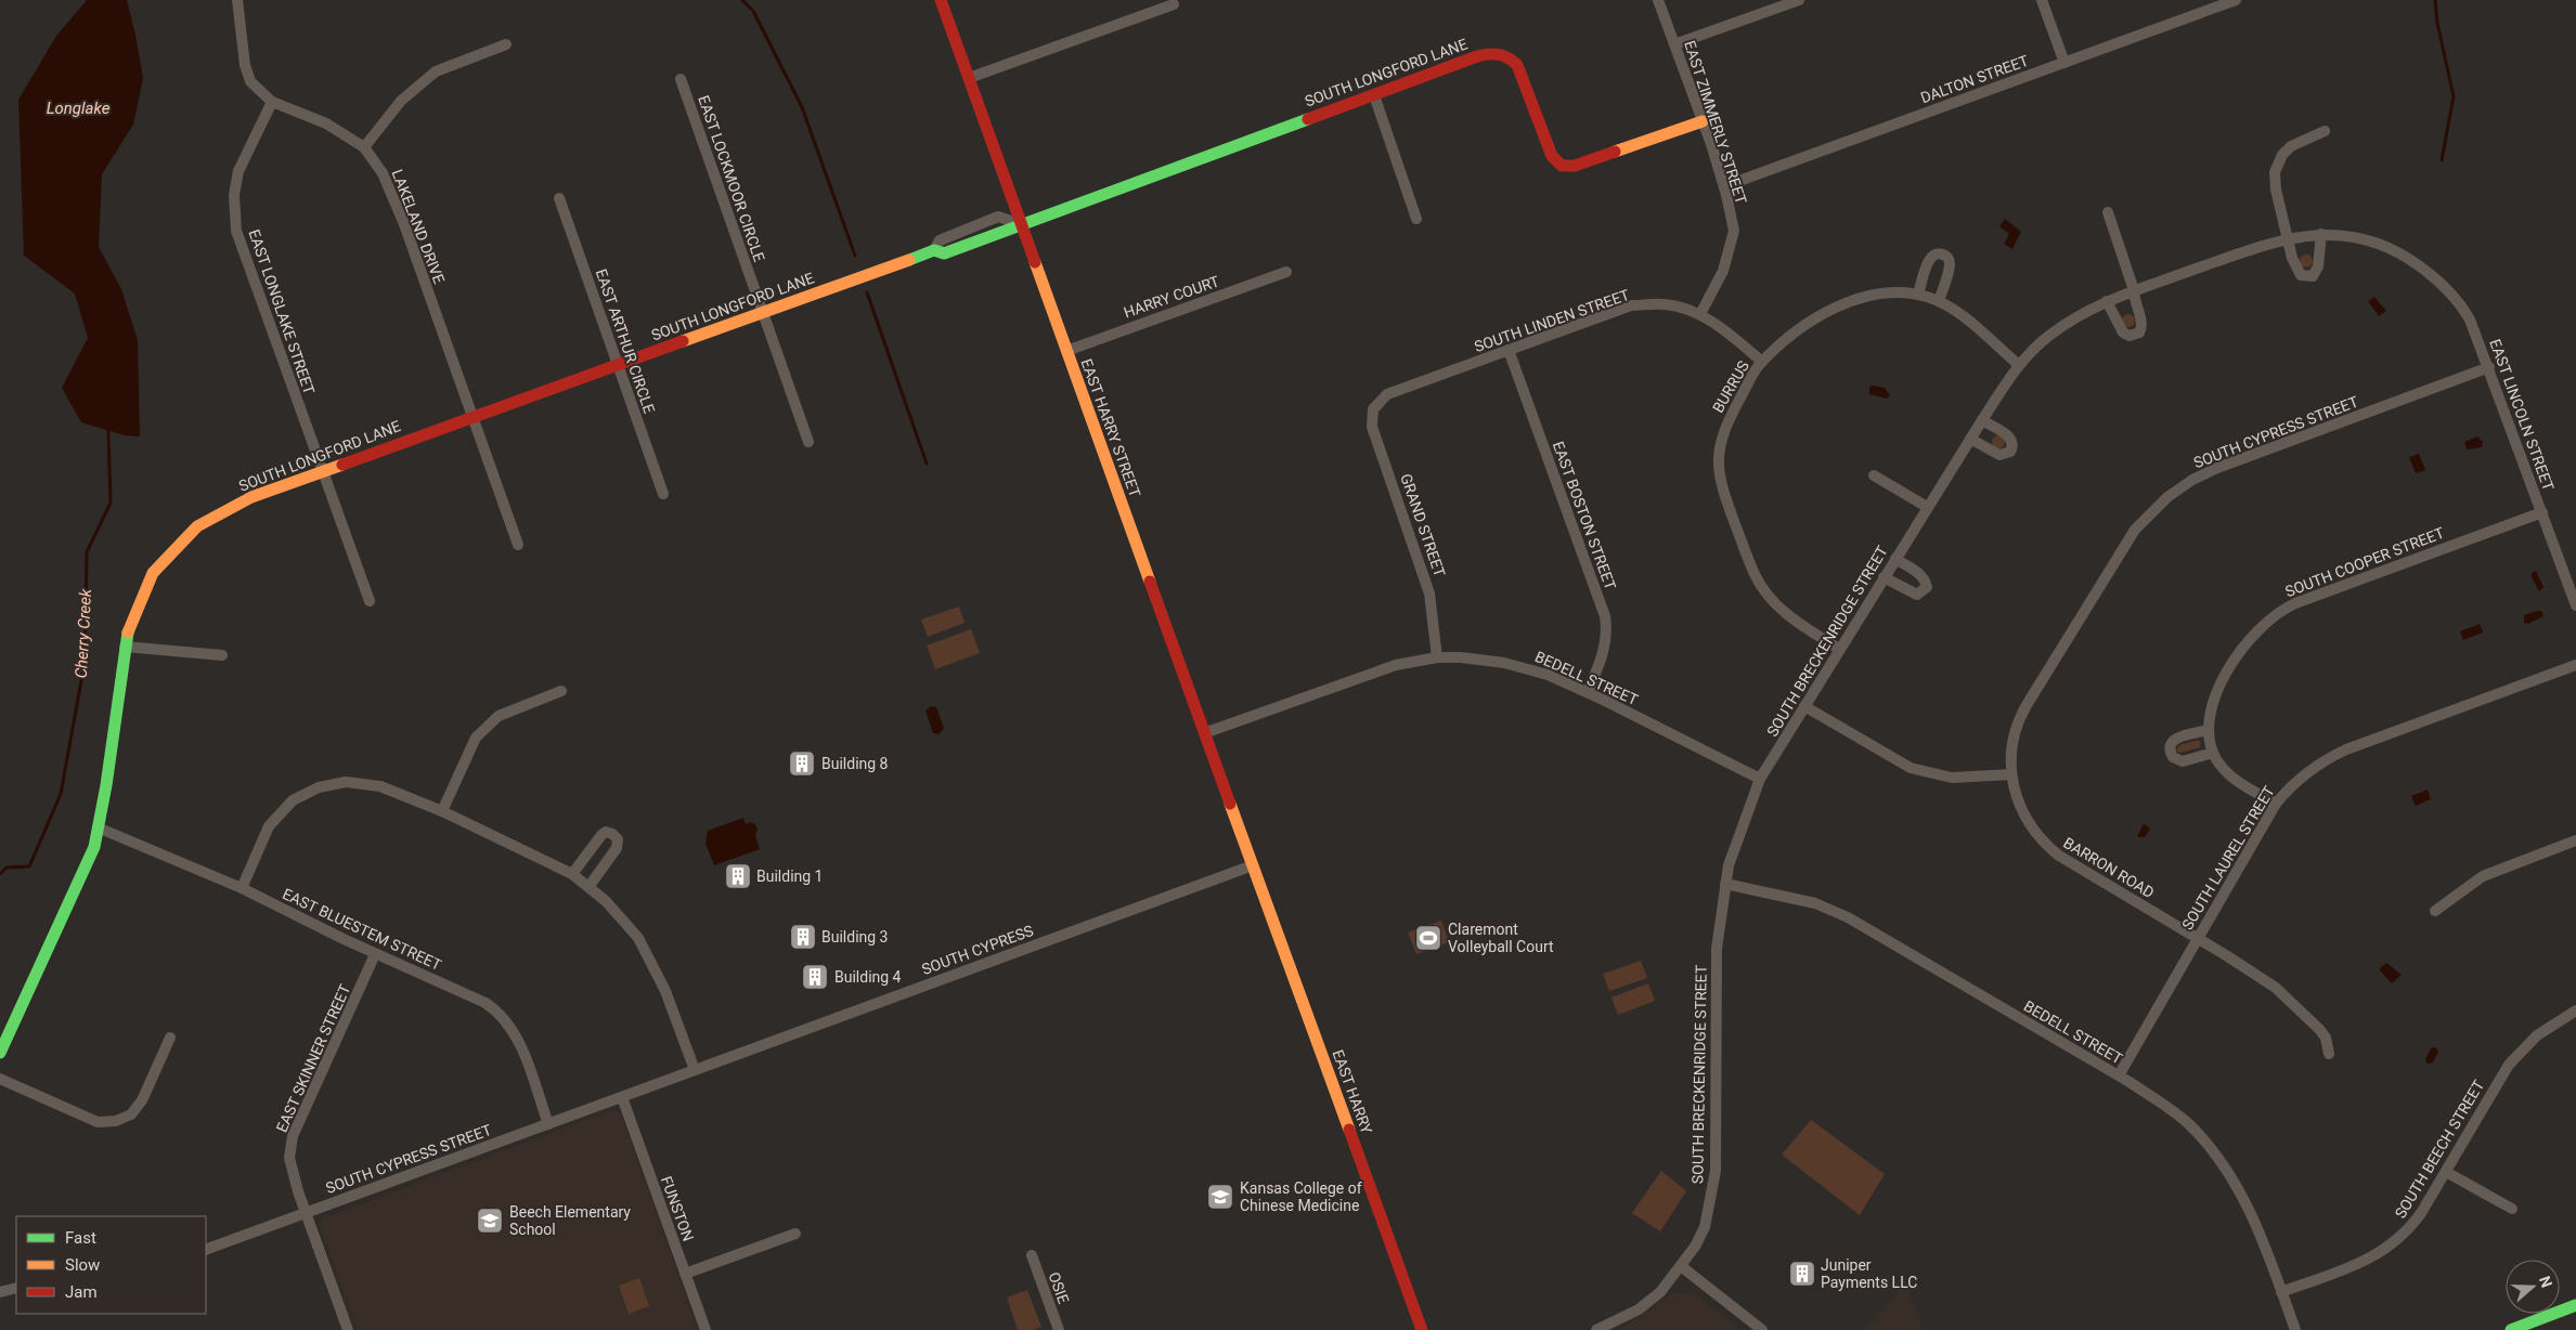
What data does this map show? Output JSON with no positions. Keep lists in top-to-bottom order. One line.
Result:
{"streets":{"street":["SOUTH LONGFORD LANE","DALTON STREET","EAST ZIMMERLY STREET","EAST LOCKMOOR CIRCLE","LAKELAND DRIVE","HARRY COURT","EAST LONGLAKE STREET","SOUTH LINDEN STREET","EAST ARTHUR CIRCLE","BURRUS","EAST LINCOLN STREET","EAST HARRY STREET","SOUTH CYPRESS STREET","EAST BOSTON STREET","GRAND STREET","SOUTH COOPER STREET","SOUTH BRECKENRIDGE STREET","BEDELL STREET","SOUTH LAUREL STREET","BARRON ROAD","EAST BLUESTEM STREET","SOUTH CYPRESS","EAST SKINNER STREET","EAST HARRY","SOUTH BEECH STREET","FUNSTON","OSIE"]},"crossings":[["SOUTH LONGFORD LANE","EAST ZIMMERLY STREET"],["SOUTH LONGFORD LANE","EAST LOCKMOOR CIRCLE"],["SOUTH LONGFORD LANE","LAKELAND DRIVE"],["SOUTH LONGFORD LANE","EAST LONGLAKE STREET"],["SOUTH LONGFORD LANE","EAST ARTHUR CIRCLE"],["SOUTH LONGFORD LANE","EAST HARRY STREET"],["SOUTH LONGFORD LANE","EAST BLUESTEM STREET"],["DALTON STREET","EAST ZIMMERLY STREET"],["EAST ZIMMERLY STREET","SOUTH LINDEN STREET"],["LAKELAND DRIVE","EAST LONGLAKE STREET"],["HARRY COURT","EAST HARRY STREET"],["SOUTH LINDEN STREET","BURRUS"],["SOUTH LINDEN STREET","EAST BOSTON STREET"],["SOUTH LINDEN STREET","GRAND STREET"],["BURRUS","SOUTH BRECKENRIDGE STREET"],["EAST LINCOLN STREET","SOUTH CYPRESS STREET"],["EAST LINCOLN STREET","SOUTH COOPER STREET"],["EAST LINCOLN STREET","SOUTH BRECKENRIDGE STREET"],["EAST HARRY STREET","BEDELL STREET"],["EAST HARRY STREET","SOUTH CYPRESS"],["EAST HARRY STREET","EAST HARRY"],["SOUTH CYPRESS STREET","BARRON ROAD"],["SOUTH CYPRESS STREET","EAST BLUESTEM STREET"],["SOUTH CYPRESS STREET","SOUTH CYPRESS"],["SOUTH CYPRESS STREET","EAST SKINNER STREET"],["SOUTH CYPRESS STREET","FUNSTON"],["EAST BOSTON STREET","BEDELL STREET"],["GRAND STREET","BEDELL STREET"],["SOUTH COOPER STREET","SOUTH LAUREL STREET"],["SOUTH BRECKENRIDGE STREET","BEDELL STREET"],["BEDELL STREET","SOUTH LAUREL STREET"],["BEDELL STREET","SOUTH BEECH STREET"],["SOUTH LAUREL STREET","BARRON ROAD"],["EAST BLUESTEM STREET","EAST SKINNER STREET"],["SOUTH CYPRESS","EAST HARRY"],["SOUTH CYPRESS","FUNSTON"]],"water":["Longlake","Cherry Creek"],"places":{"building":["Building 8","Building 1","Building 3","Building 4","Juniper Payments LLC"],"sports":["Claremont Volleyball Court"],"school or university":["Kansas College of Chinese Medicine","Beech Elementary School"]},"legend":["Fast","Slow","Jam"],"north":"right"}
